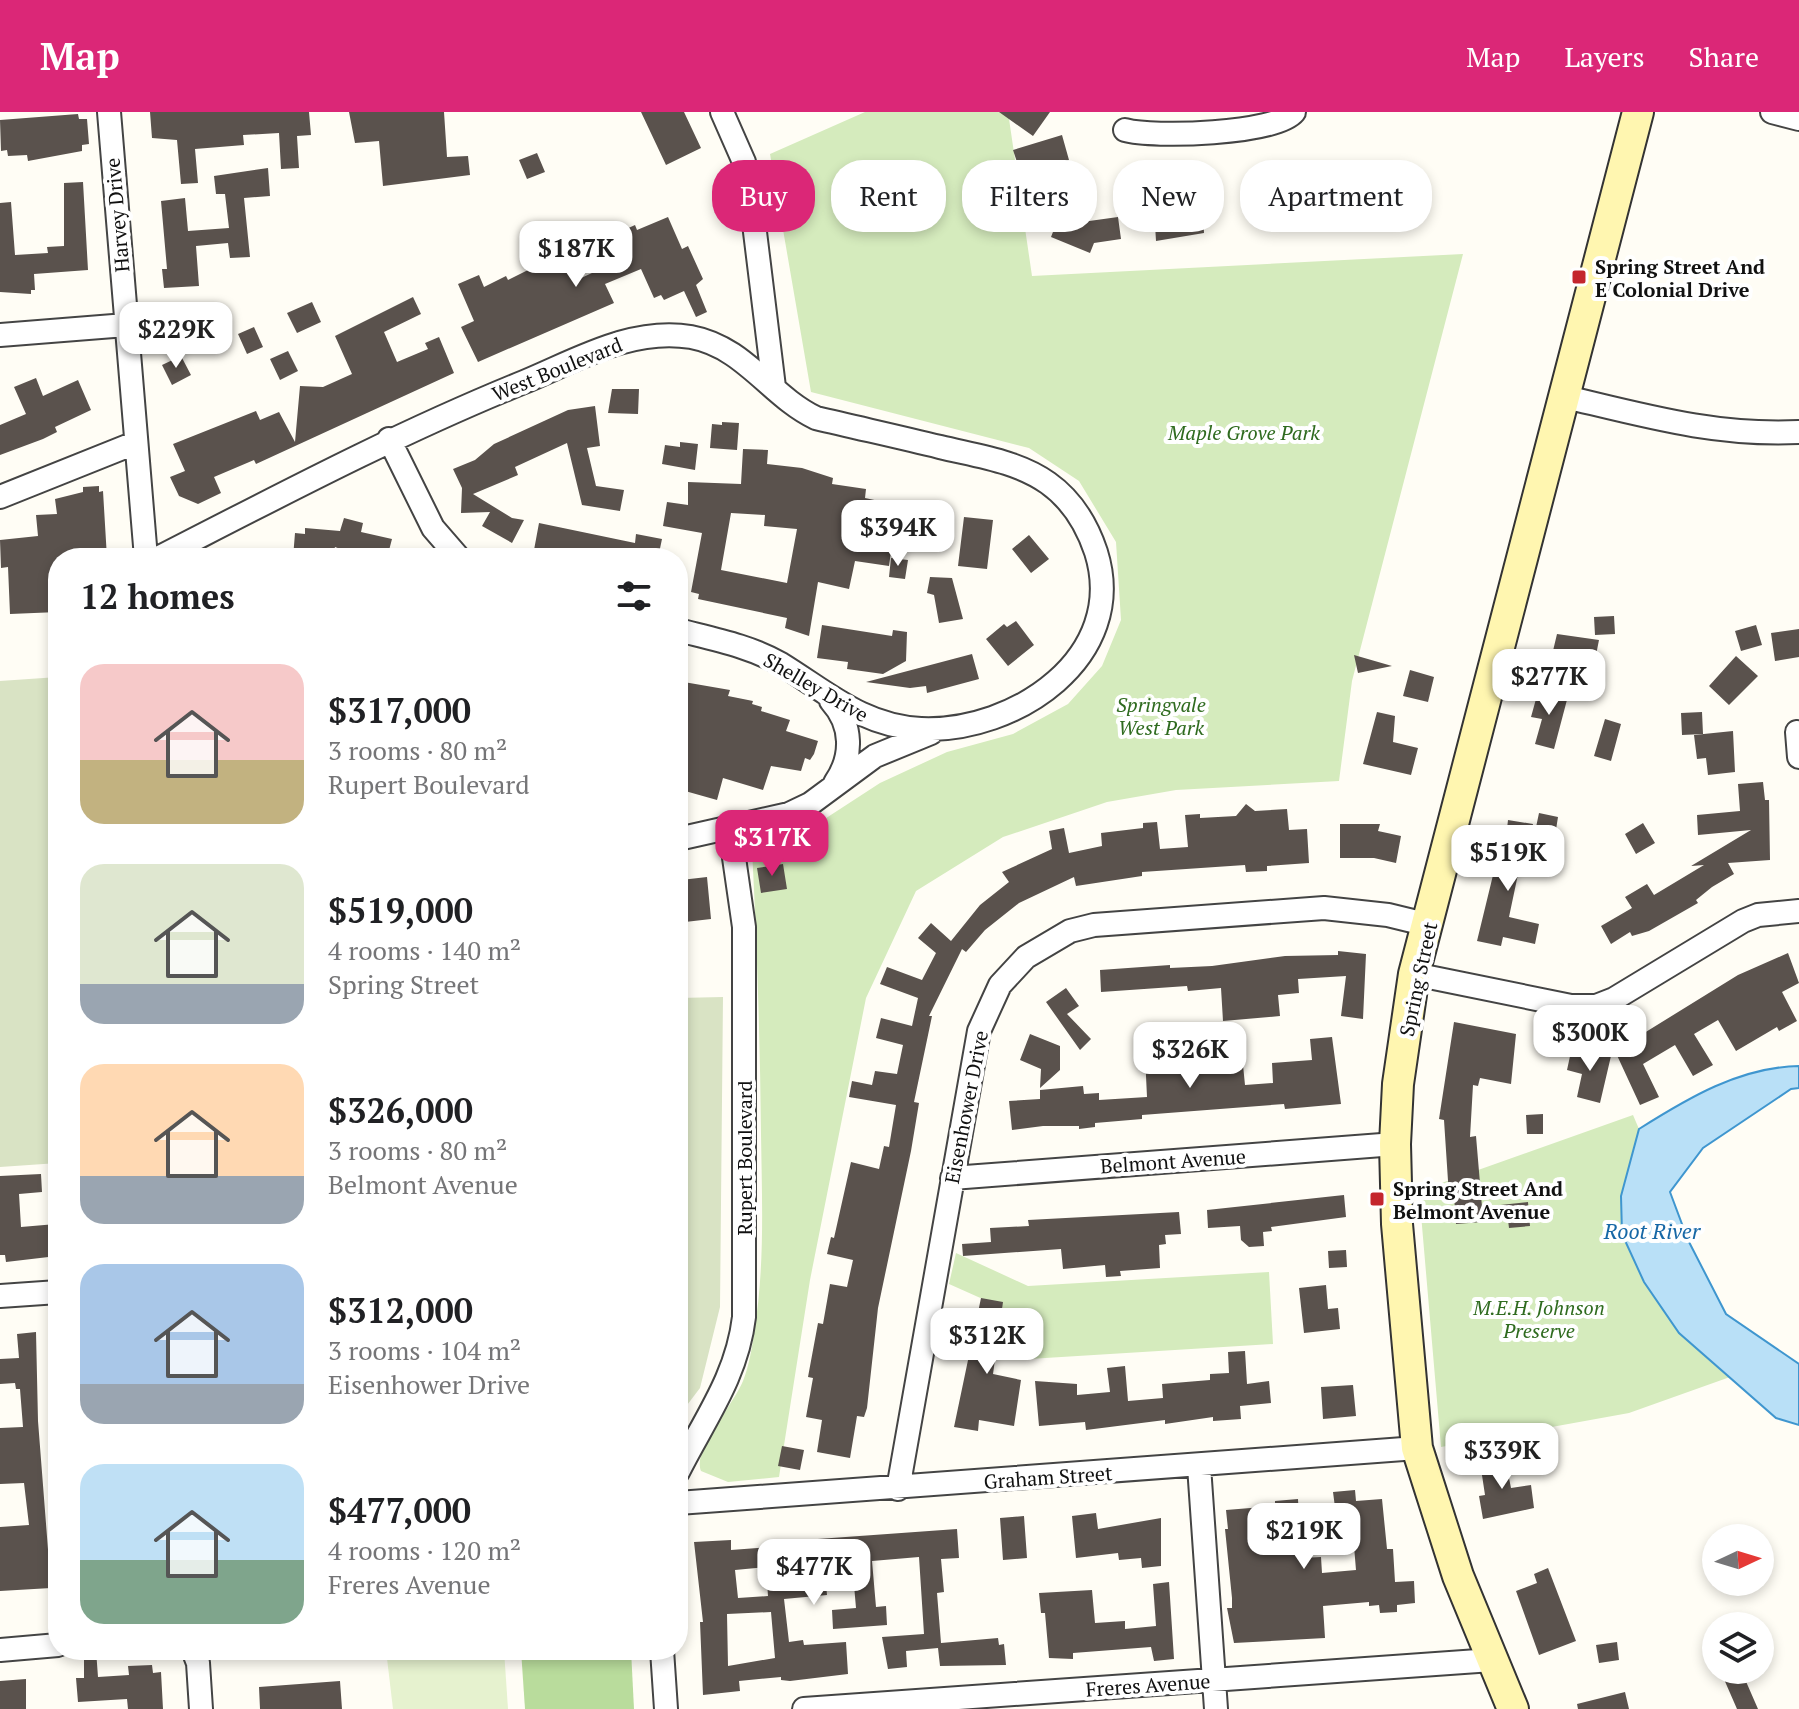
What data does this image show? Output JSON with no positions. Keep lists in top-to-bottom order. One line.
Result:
{"streets":{"main road":["Spring Street"],"street":["Harvey Drive","West Boulevard","Shelley Drive","Eisenhower Drive","Rupert Boulevard","Belmont Avenue","Graham Street","Freres Avenue"]},"crossings":[["West Boulevard","Shelley Drive"],["Spring Street","Eisenhower Drive"],["Spring Street","Belmont Avenue"],["Spring Street","Graham Street"],["Spring Street","Freres Avenue"],["Eisenhower Drive","Belmont Avenue"],["Eisenhower Drive","Graham Street"]],"water":["Root River"],"parks":["Maple Grove Park","Springvale West Park","M.E.H. Johnson Preserve"],"places":{"transit":["Spring Street And E Colonial Drive","Spring Street And Belmont Avenue"]},"north":"right","page":{"header":"Map","nav":["Map","Layers","Share"],"chip":["Buy","Rent","Filters","New","Apartment"],"price":["$187K","$229K","$394K","$277K","$317K","$519K","$300K","$326K","$312K","$339K","$219K","$477K"],"heading":"12 homes","list":[{"name":"$317,000","note":"3 rooms · 80 m² · Rupert Boulevard"},{"name":"$519,000","note":"4 rooms · 140 m² · Spring Street"},{"name":"$326,000","note":"3 rooms · 80 m² · Belmont Avenue"},{"name":"$312,000","note":"3 rooms · 104 m² · Eisenhower Drive"},{"name":"$477,000","note":"4 rooms · 120 m² · Freres Avenue"}]}}
